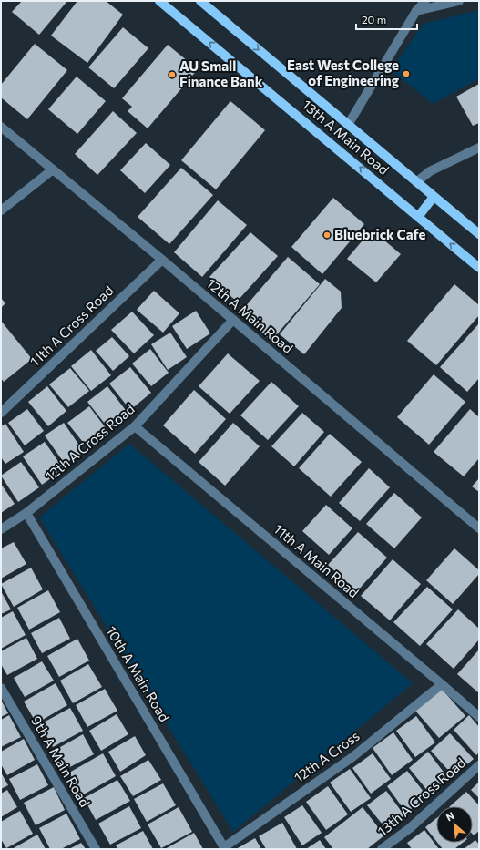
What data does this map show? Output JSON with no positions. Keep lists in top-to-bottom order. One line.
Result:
{"streets":{"main road":["13th A Main Road"],"street":["12th A Main Road","11th A Cross Road","12th A Cross Road","11th A Main Road","10th A Main Road","12th A Cross","9th A Main Road","13th A Cross Road"]},"crossings":[["12th A Main Road","11th A Cross Road"],["12th A Main Road","12th A Cross Road"],["12th A Cross Road","11th A Main Road"],["12th A Cross Road","10th A Main Road"],["11th A Main Road","12th A Cross"],["10th A Main Road","12th A Cross"]],"places":["East West College of Engineering","AU Small Finance Bank","Bluebrick Cafe"],"scale_bar":"20 m","north":"top left"}
